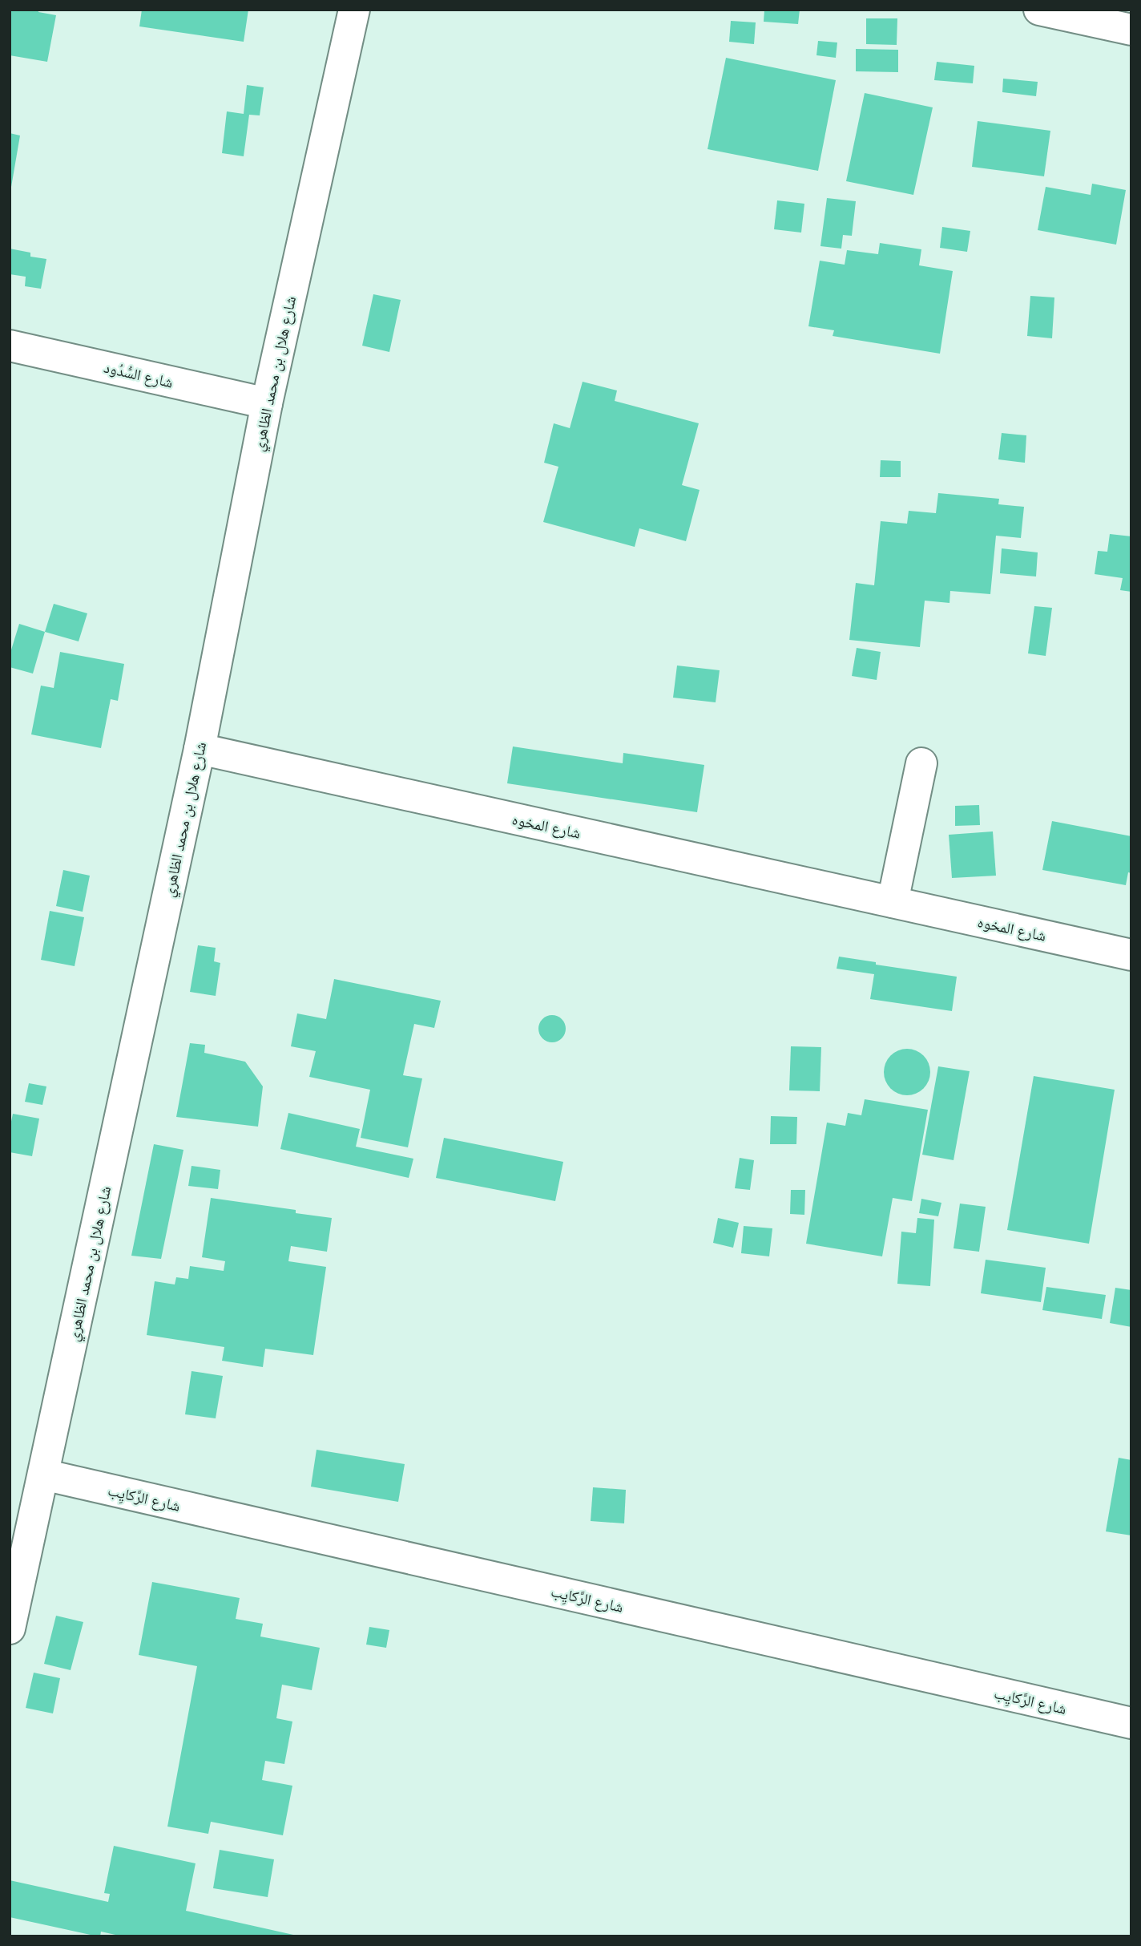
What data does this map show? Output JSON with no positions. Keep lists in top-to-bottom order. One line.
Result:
{"streets":{"street":["شارع هلال بن محمد الظاهري","شارع السُّدُود","شارع المخوه","شارع الرَّكايِب"]},"crossings":[["شارع هلال بن محمد الظاهري","شارع السُّدُود"],["شارع هلال بن محمد الظاهري","شارع المخوه"],["شارع هلال بن محمد الظاهري","شارع الرَّكايِب"]]}
